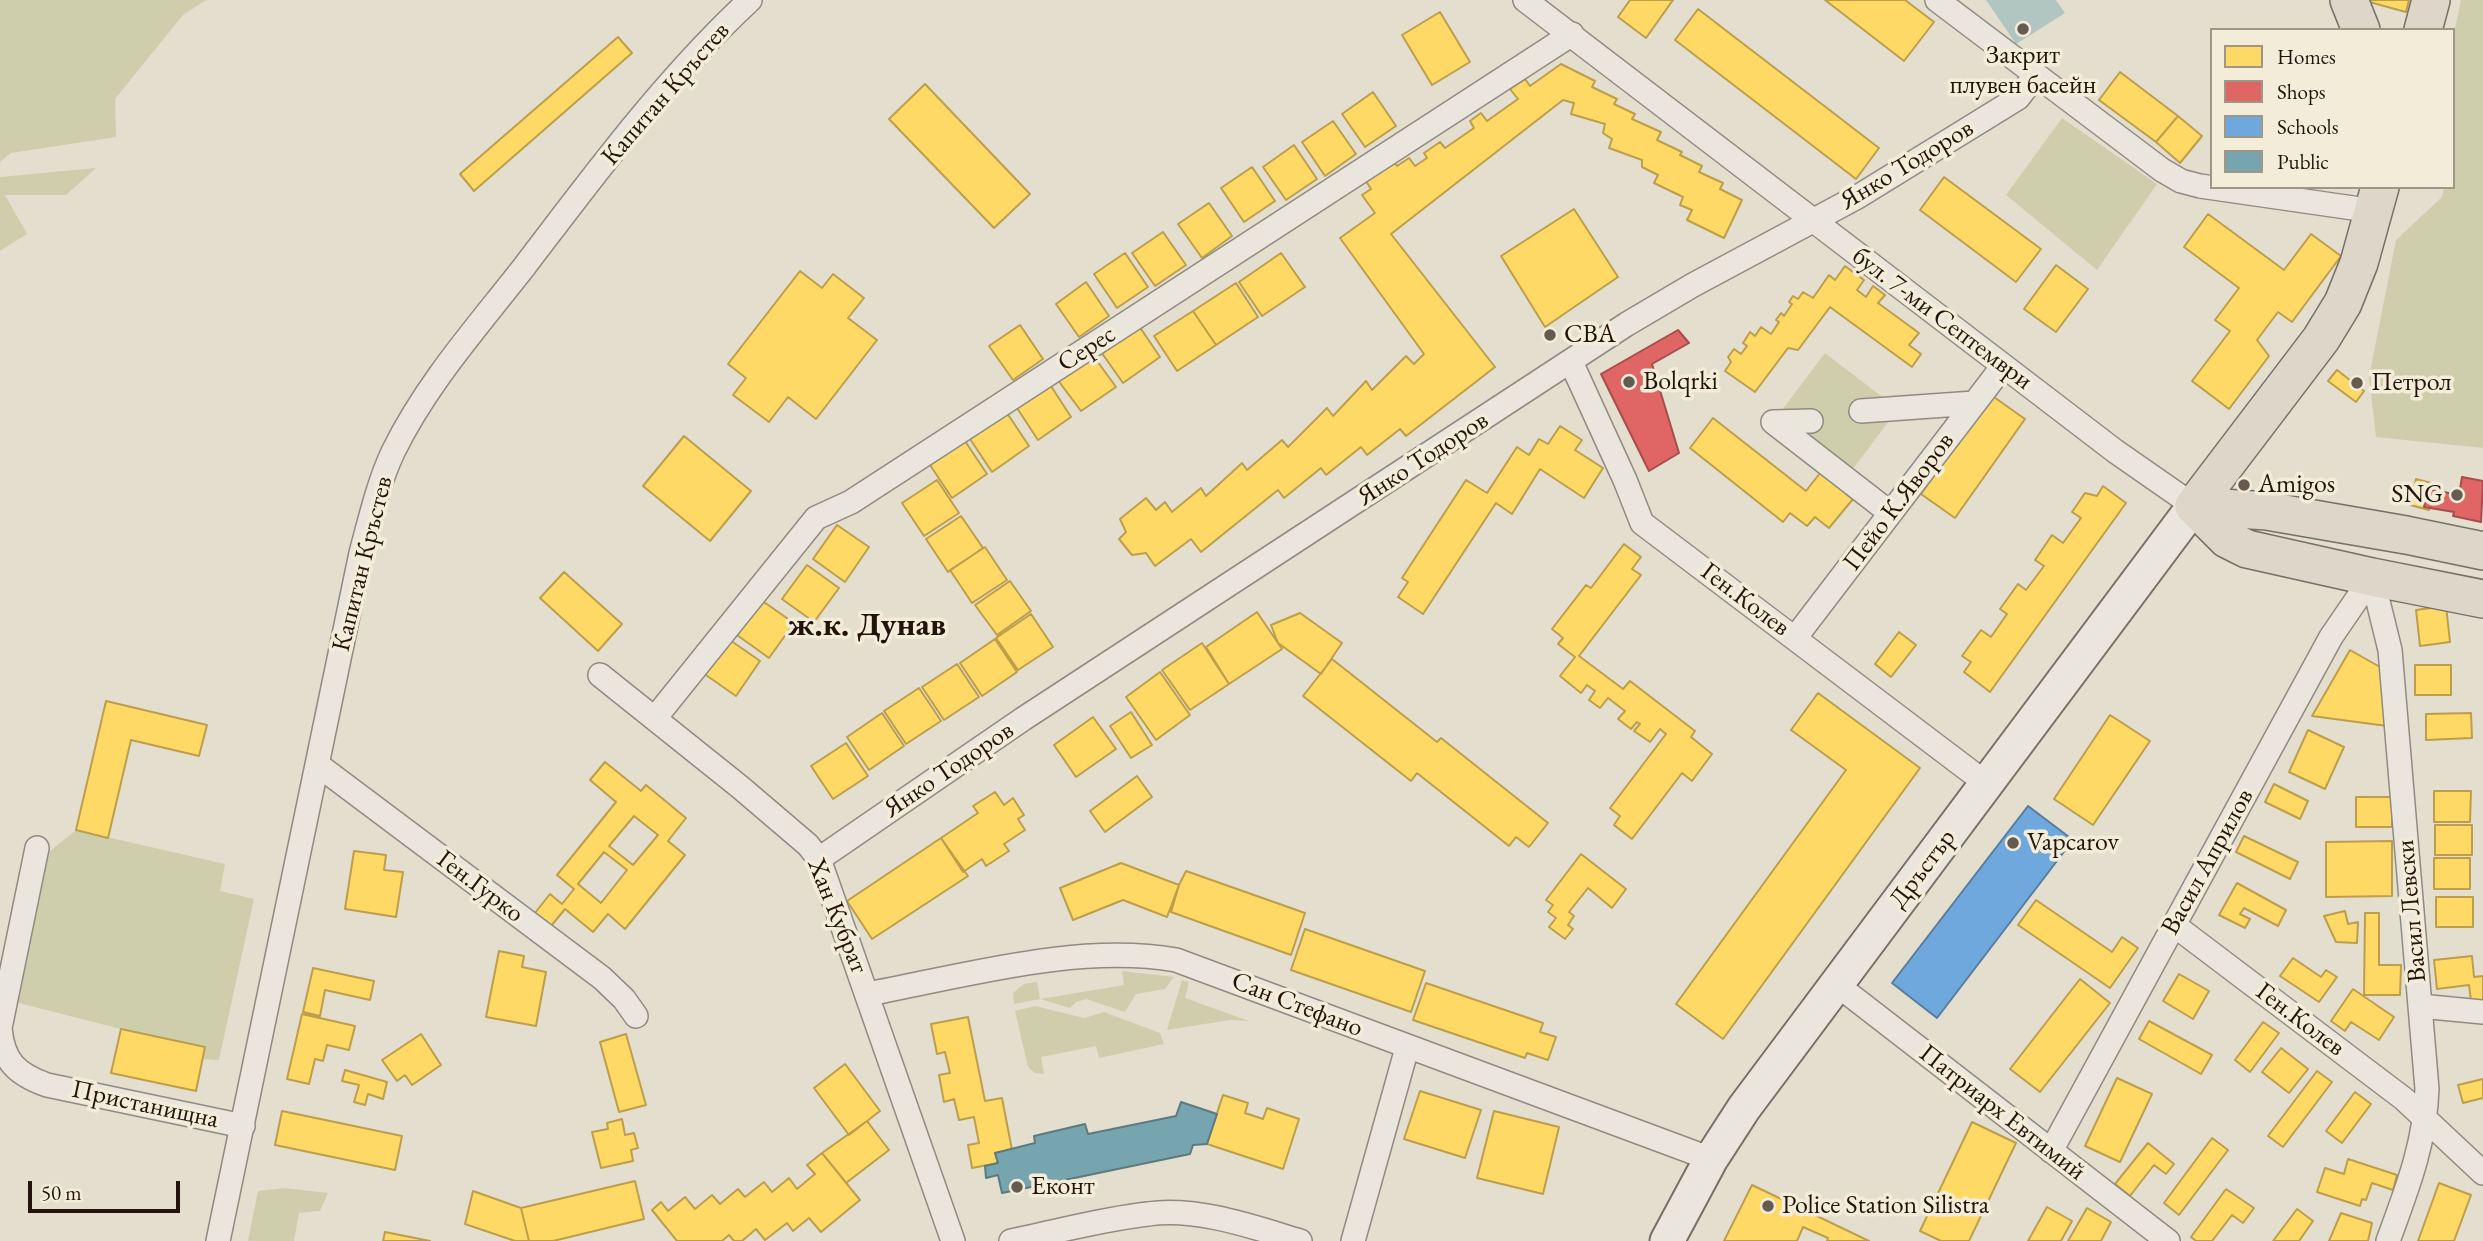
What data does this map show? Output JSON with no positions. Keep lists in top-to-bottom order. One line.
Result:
{"streets":{"street":["Капитан Кръстев","Янко Тодоров","бул. 7-ми Септември","Серес","Пейо К.Яворов","Ген.Колев","Васил Априлов","Дръстър","Ген.Гурко","Васил Левски","Хан Кубрат","Сан Стефано","Пристанищна","Патриарх Евтимий"]},"crossings":[["Капитан Кръстев","Ген.Гурко"],["Капитан Кръстев","Пристанищна"],["Янко Тодоров","бул. 7-ми Септември"],["Янко Тодоров","Ген.Колев"],["Янко Тодоров","Хан Кубрат"],["бул. 7-ми Септември","Серес"],["бул. 7-ми Септември","Пейо К.Яворов"],["бул. 7-ми Септември","Дръстър"],["Серес","Хан Кубрат"],["Пейо К.Яворов","Ген.Колев"],["Ген.Колев","Васил Априлов"],["Ген.Колев","Дръстър"],["Ген.Колев","Васил Левски"],["Васил Априлов","Васил Левски"],["Васил Априлов","Патриарх Евтимий"],["Дръстър","Сан Стефано"],["Дръстър","Патриарх Евтимий"],["Хан Кубрат","Сан Стефано"]],"districts":["ж.к. Дунав"],"places":["Закрит плувен басейн","CBA","Bolqrki","Петрол","Amigos","SNG","Vapcarov","Еконт","Police Station Silistra"],"legend":["Homes","Shops","Schools","Public"],"scale_bar":"50 m"}
